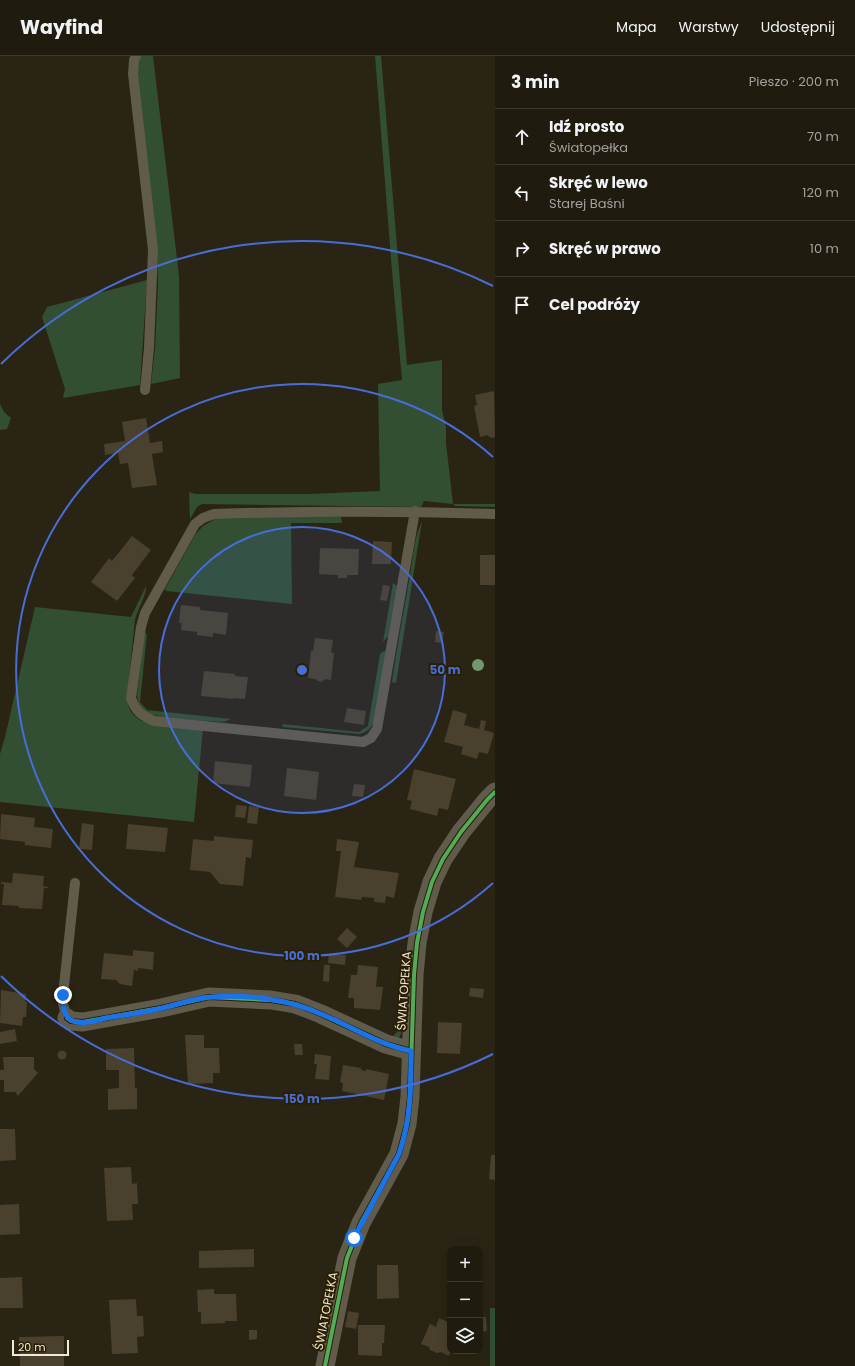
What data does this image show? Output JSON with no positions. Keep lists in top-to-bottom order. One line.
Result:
{"streets":{"street":["ŚWIATOPEŁKA"]},"scale_bar":"20 m","page":{"header":"Wayfind","nav":["Mapa","Warstwy","Udostępnij"],"heading":["3 min","Pieszo · 200 m"],"list":[["Idź prosto","Światopełka","70 m"],["Skręć w lewo","Starej Baśni","120 m"],["Skręć w prawo","10 m"],"Cel podróży"],"map_buttons":["+","−"],"scale":"20 m"},"rings":["50 m","100 m","150 m"]}
